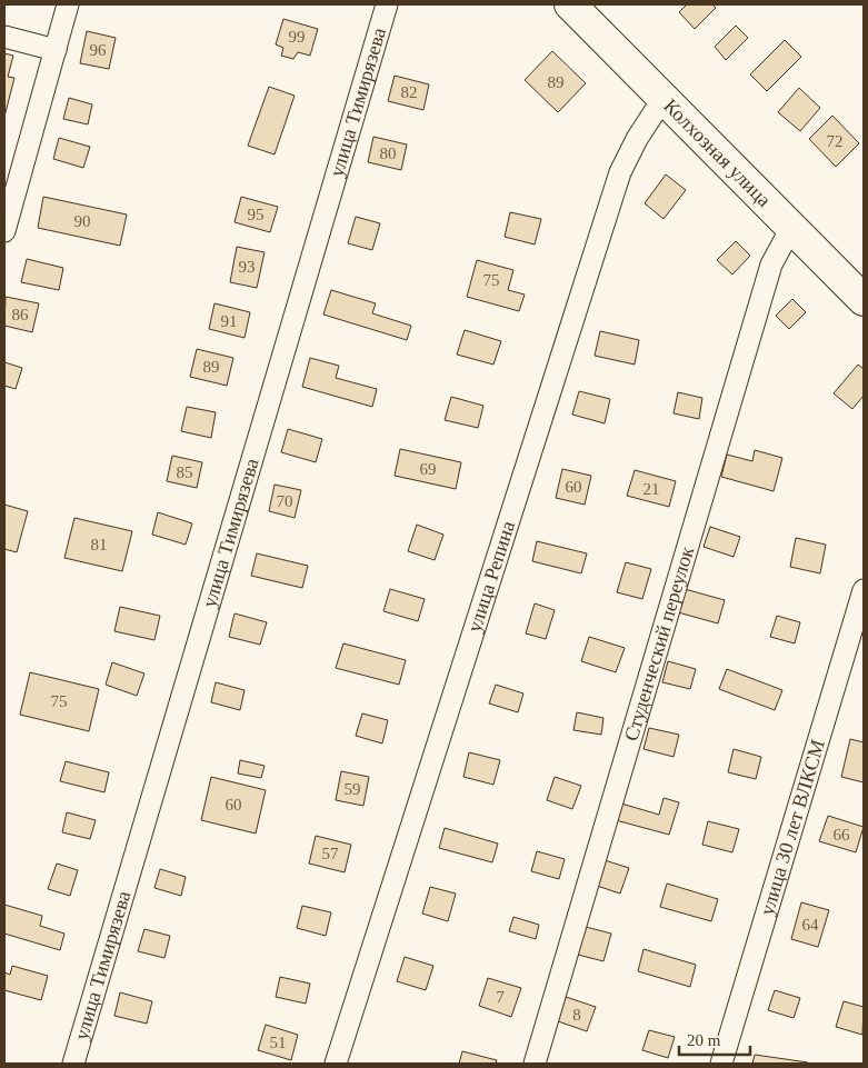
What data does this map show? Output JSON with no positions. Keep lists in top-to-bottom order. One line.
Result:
{"streets":{"main road":["Колхозная улица"],"street":["улица Тимирязева","улица Репина","Студенческий переулок","улица 30 лет ВЛКСМ"]},"crossings":[["Колхозная улица","улица Репина"],["Колхозная улица","Студенческий переулок"]],"house_numbers":["99","96","89","82","72","80","95","90","93","75","86","91","89","69","85","60","21","70","81","75","59","60","66","57","64","7","8","51"],"scale_bar":"20 m"}
